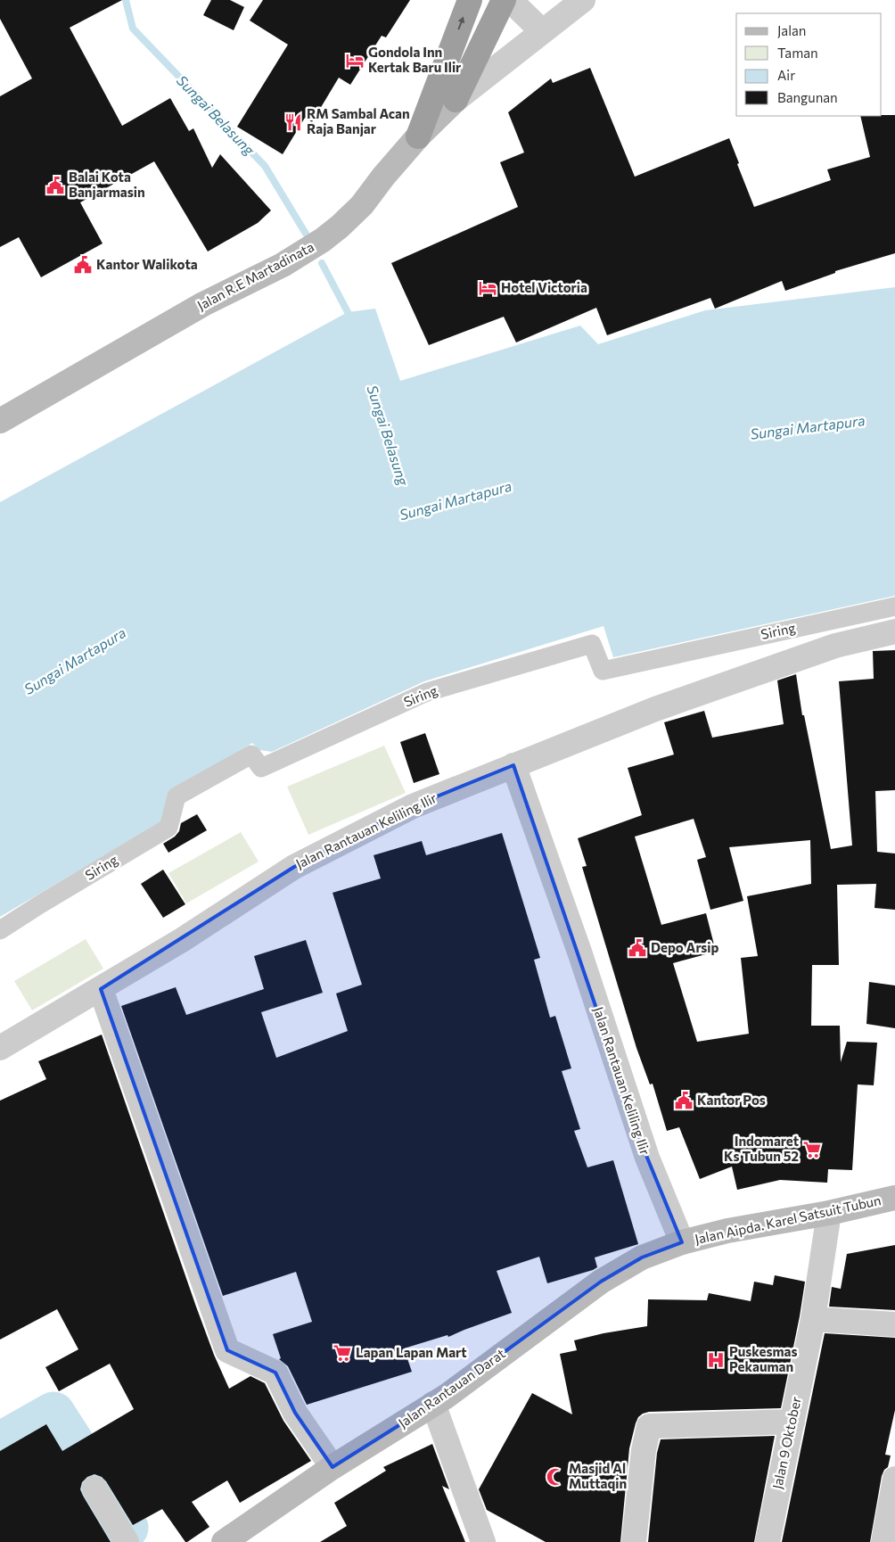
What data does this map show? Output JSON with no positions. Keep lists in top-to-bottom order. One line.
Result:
{"streets":{"main road":["Jalan R.E Martadinata","Jalan Aipda. Karel Satsuit Tubun","Jalan Rantauan Darat"],"street":["Siring","Jalan Rantauan Keliling Ilir","Jalan 9 Oktober"]},"crossings":[["Jalan Rantauan Keliling Ilir","Jalan Aipda. Karel Satsuit Tubun"],["Jalan Rantauan Keliling Ilir","Jalan Rantauan Darat"],["Jalan Aipda. Karel Satsuit Tubun","Jalan Rantauan Darat"],["Jalan Aipda. Karel Satsuit Tubun","Jalan 9 Oktober"]],"water":["Sungai Belasung","Sungai Martapura"],"places":{"hotel":["Gondola Inn Kertak Baru Ilir","Hotel Victoria"],"restaurant":["RM Sambal Acan Raja Banjar"],"public building":["Balai Kota Banjarmasin","Kantor Walikota","Depo Arsip","Kantor Pos"],"supermarket":["Indomaret Ks Tubun 52","Lapan Lapan Mart"],"hospital":["Puskesmas Pekauman"],"mosque":["Masjid Al Muttaqin"]},"legend":["Jalan","Taman","Air","Bangunan"]}
